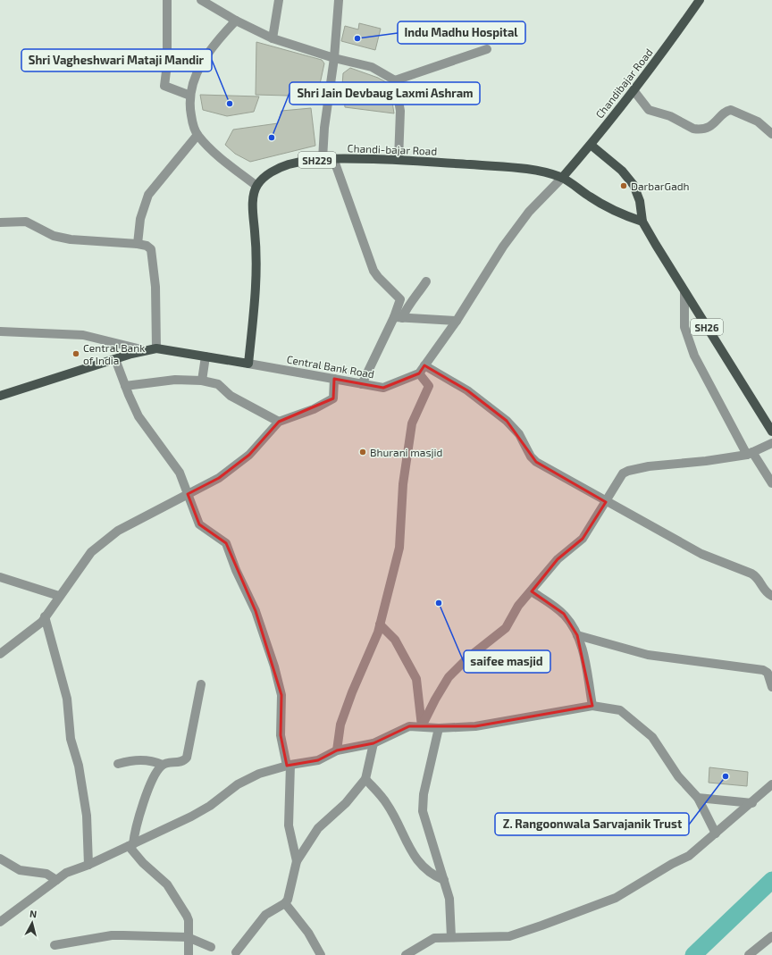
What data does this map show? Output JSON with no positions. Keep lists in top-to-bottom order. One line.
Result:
{"streets":{"main road":["Chandibajar Road","Chandi-bajar Road","SH229","SH26","Central Bank Road"]},"crossings":[["Chandibajar Road","Chandi-bajar Road"],["Chandibajar Road","SH26"]],"places":["Indu Madhu Hospital","Shri Vagheshwari Mataji Mandir","Shri Jain Devbaug Laxmi Ashram","DarbarGadh","Central Bank of India","Bhurani masjid","saifee masjid","Z. Rangoonwala Sarvajanik Trust"],"north":"top"}
